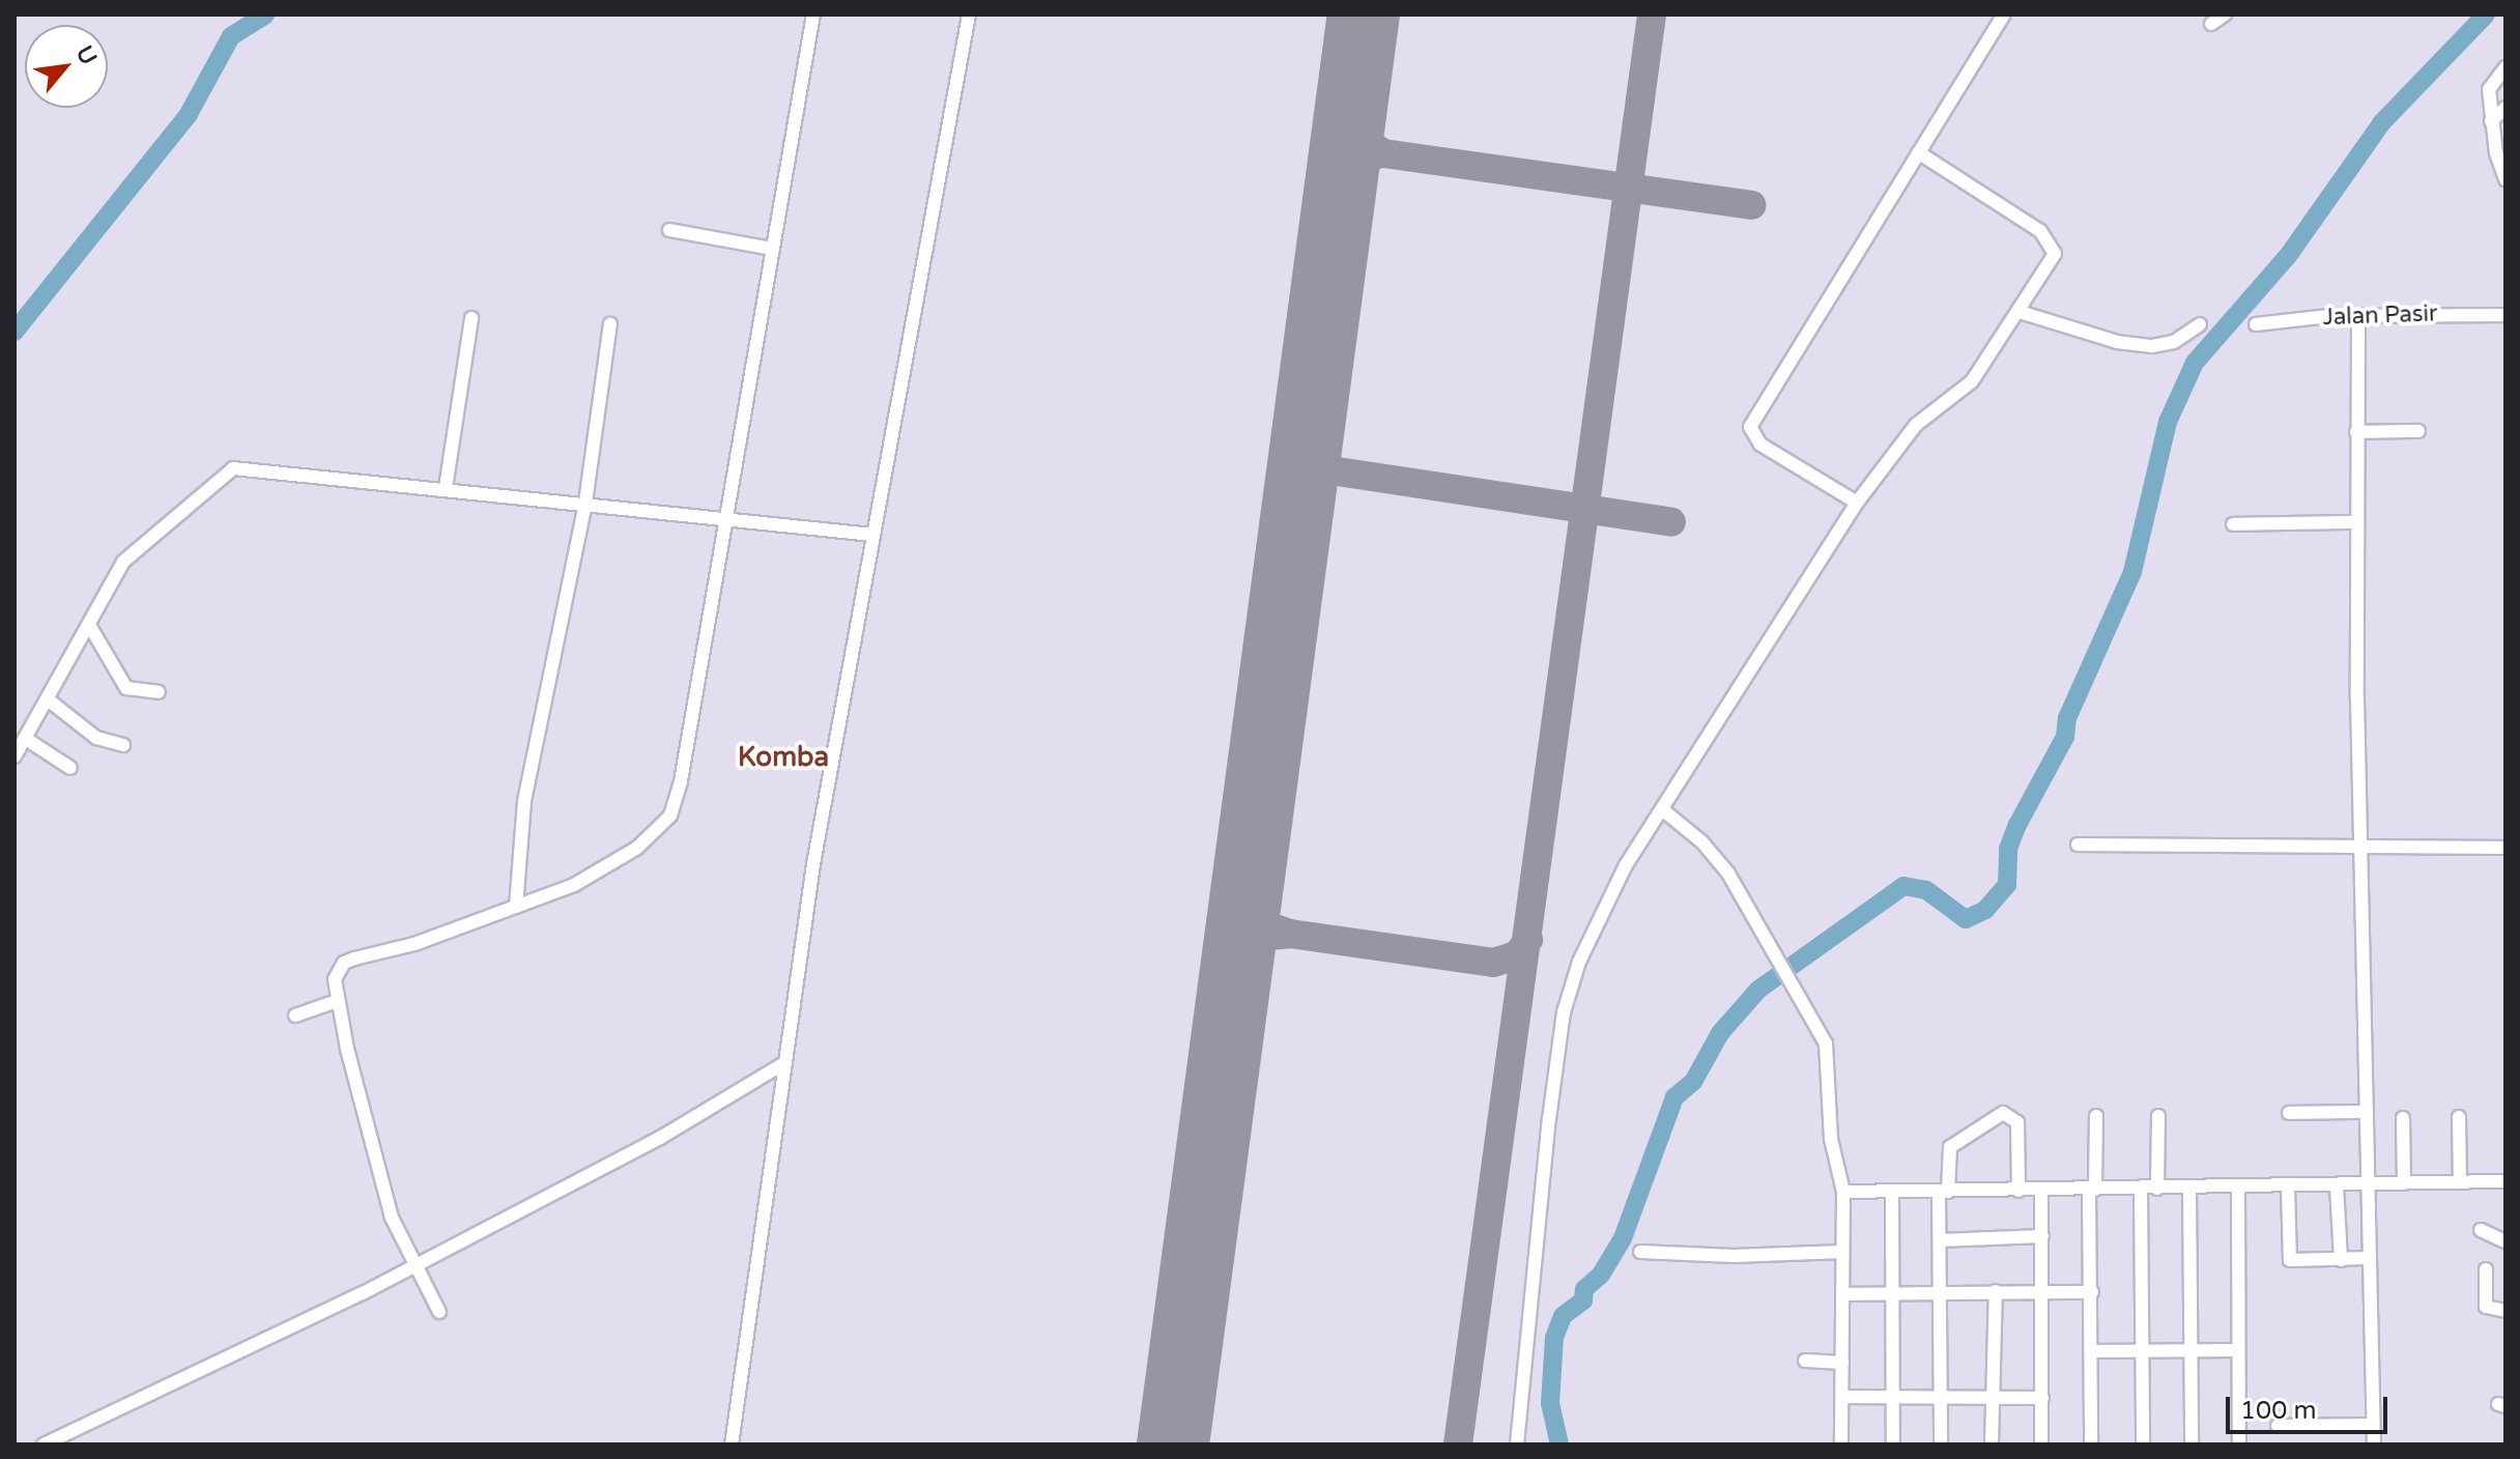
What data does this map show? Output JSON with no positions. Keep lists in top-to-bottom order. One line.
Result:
{"streets":{"street":["Jalan Pasir"]},"districts":["Komba"],"scale_bar":"100 m","north":"top right"}
